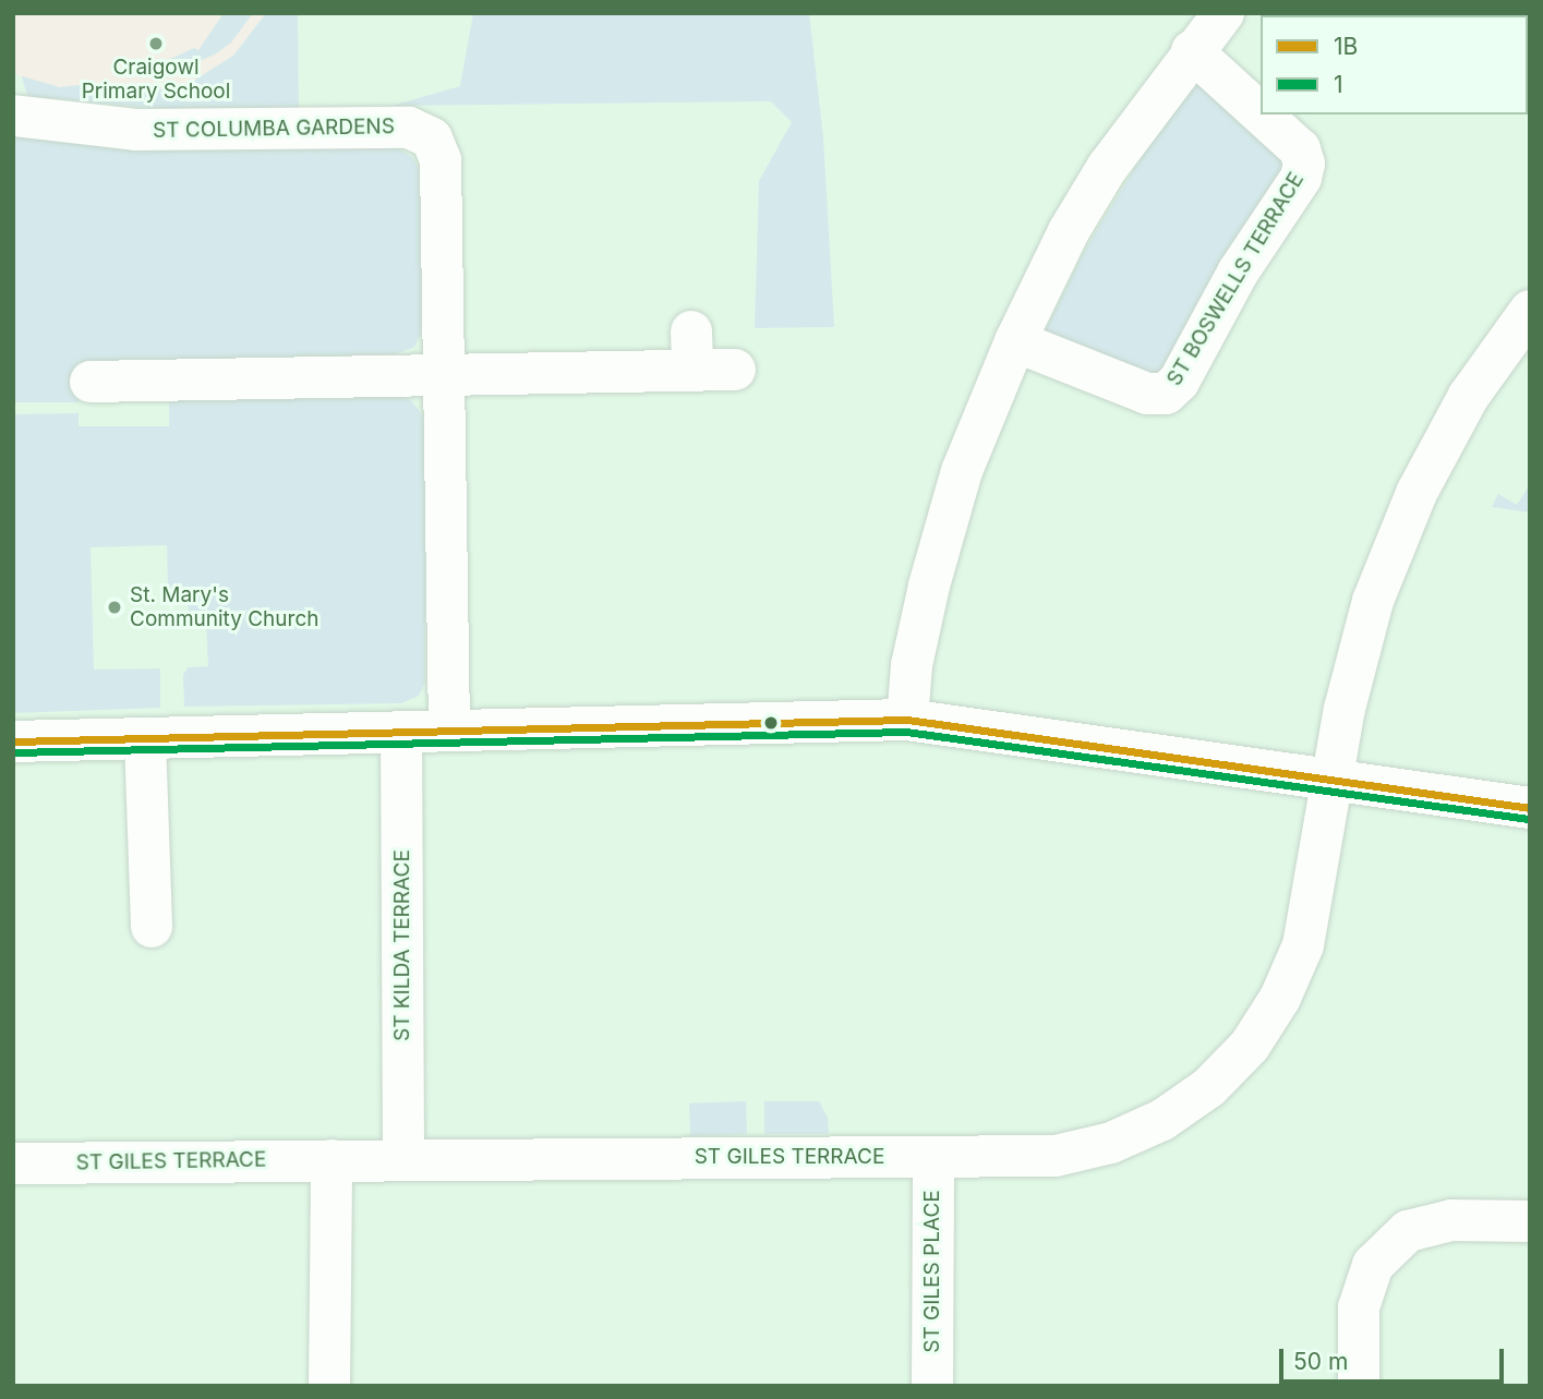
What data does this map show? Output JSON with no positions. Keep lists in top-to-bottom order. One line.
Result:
{"streets":{"street":["ST COLUMBA GARDENS","ST BOSWELLS TERRACE","ST KILDA TERRACE","ST GILES TERRACE","ST GILES PLACE"]},"crossings":[["ST KILDA TERRACE","ST GILES TERRACE"],["ST GILES TERRACE","ST GILES PLACE"]],"places":["Craigowl Primary School","St. Mary's Community Church"],"lines":["transit line 1B","transit line 1"],"legend":["1B","1"],"scale_bar":"50 m"}
